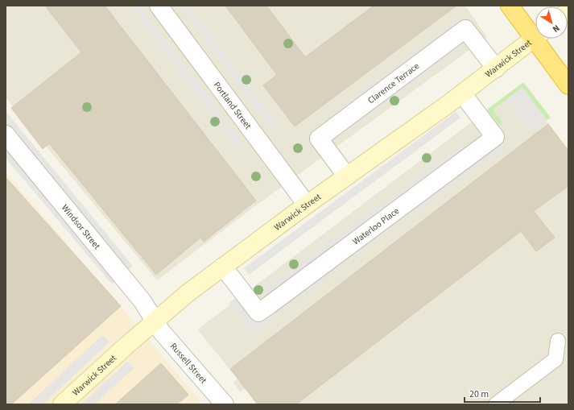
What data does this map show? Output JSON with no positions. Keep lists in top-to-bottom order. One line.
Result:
{"streets":{"main road":["Warwick Street"],"street":["Clarence Terrace","Portland Street","Waterloo Place","Windsor Street","Russell Street"]},"crossings":[["Warwick Street","Clarence Terrace"],["Warwick Street","Portland Street"],["Warwick Street","Waterloo Place"],["Warwick Street","Windsor Street"],["Warwick Street","Russell Street"],["Windsor Street","Russell Street"]],"scale_bar":"20 m","north":"bottom right"}
